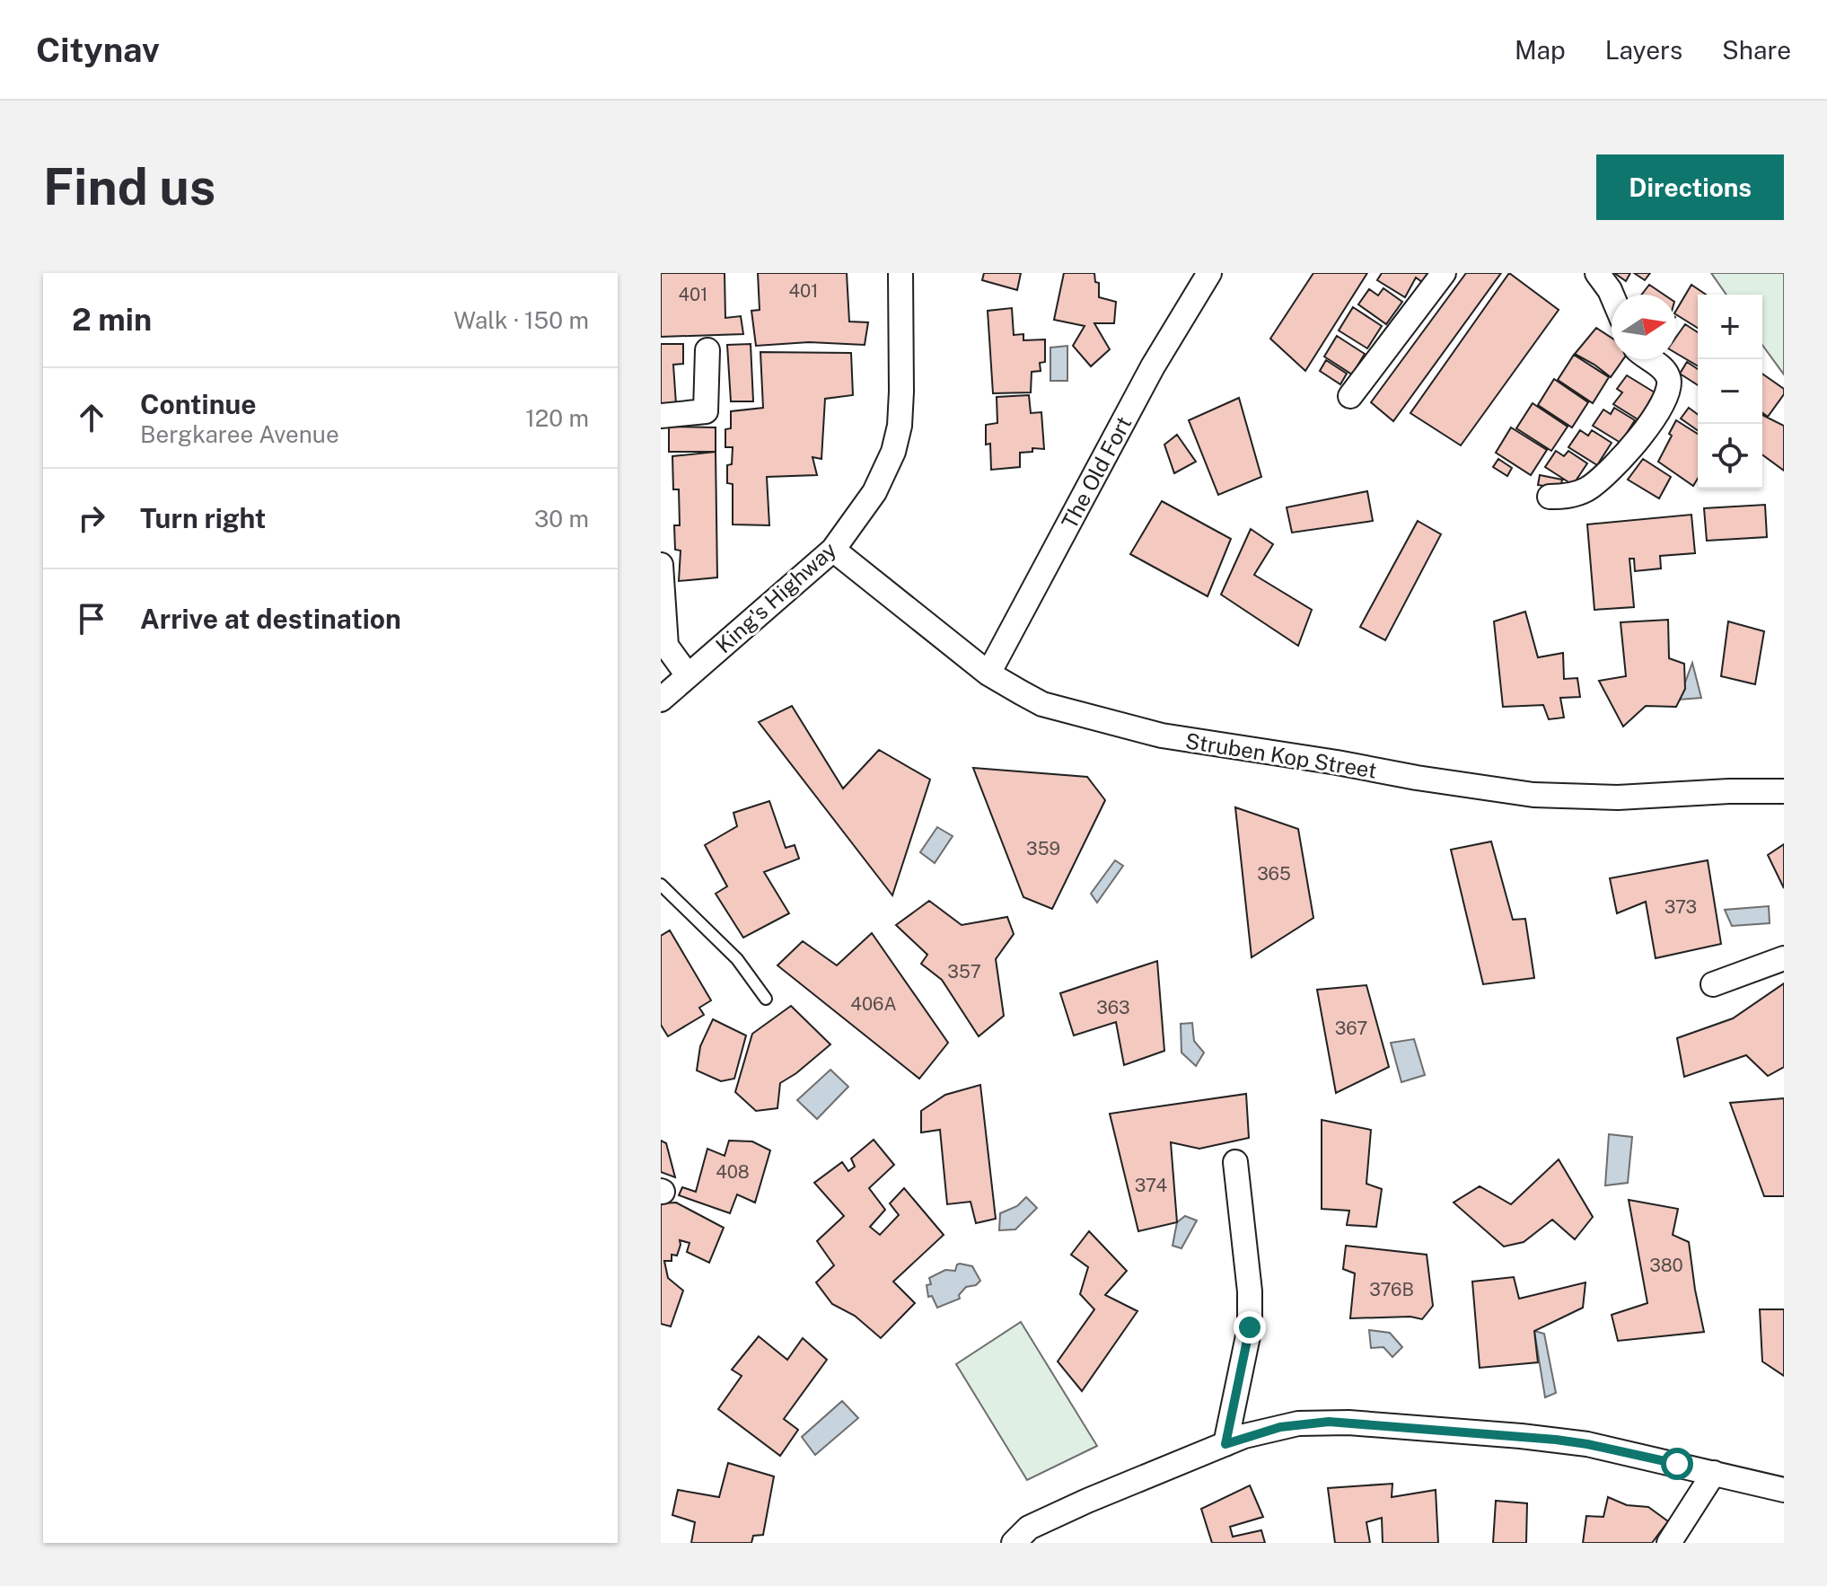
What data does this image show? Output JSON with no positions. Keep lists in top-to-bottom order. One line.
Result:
{"streets":{"street":["The Old Fort","King's Highway","Struben Kop Street"]},"crossings":[["The Old Fort","Struben Kop Street"],["King's Highway","Struben Kop Street"]],"house_numbers":["401","401","359","365","373","357","406A","363","367","408","374","380","376B"],"north":"right","page":{"header":"Citynav","nav":["Map","Layers","Share"],"buttons":"Directions","title":"Find us","heading":["2 min","Walk · 150 m"],"map_buttons":["+","−"],"list":[["Continue","Bergkaree Avenue","120 m"],["Turn right","30 m"],"Arrive at destination"]}}
